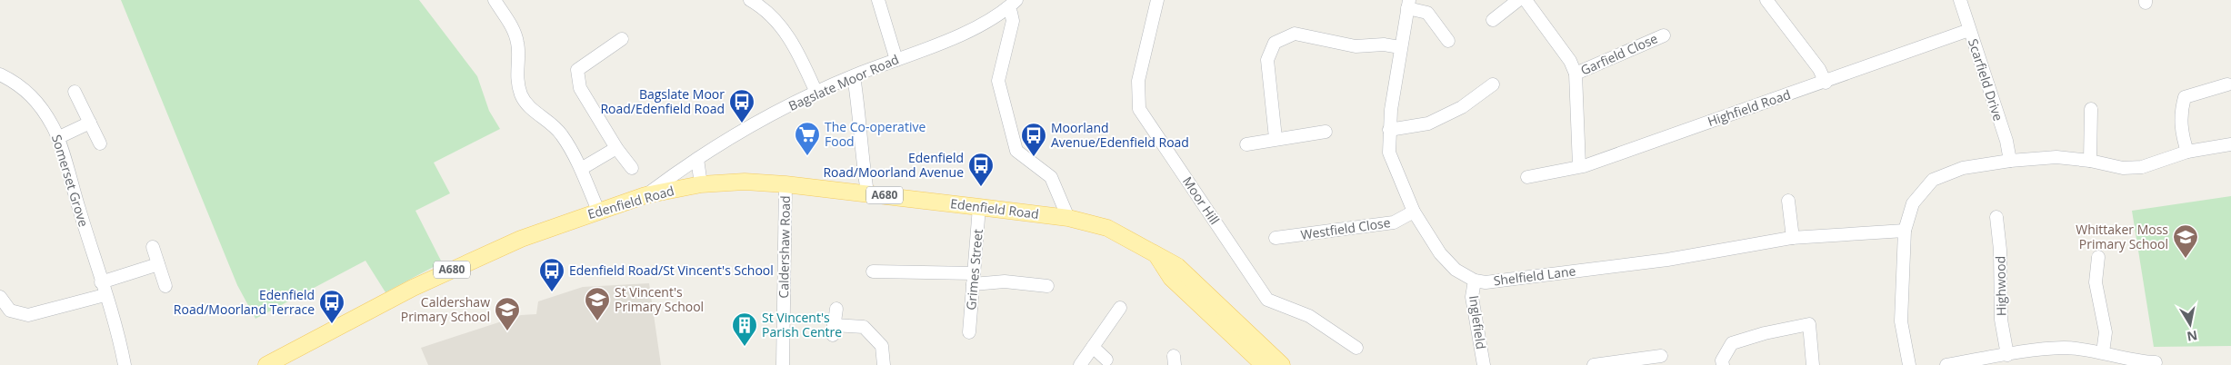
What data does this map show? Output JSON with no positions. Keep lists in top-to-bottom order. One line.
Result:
{"streets":{"main road":["A680","Edenfield Road"],"street":["Garfield Close","Scarfield Drive","Bagslate Moor Road","Highfield Road","Somerset Grove","Moor Hill","Westfield Close","Caldershaw Road","Grimes Street","Shelfield Lane","Highwood","Inglefield"]},"crossings":[["Scarfield Drive","Highfield Road"],["Bagslate Moor Road","Edenfield Road"],["Edenfield Road","Caldershaw Road"],["Edenfield Road","Grimes Street"],["Shelfield Lane","Inglefield"]],"places":{"bus stop":["Bagslate Moor Road/Edenfield Road","Moorland Avenue/Edenfield Road","Edenfield Road/Moorland Avenue","Edenfield Road/St Vincent's School","Edenfield Road/Moorland Terrace"],"supermarket":["The Co-operative Food"],"school or university":["Whittaker Moss Primary School","St Vincent's Primary School","Caldershaw Primary School"],"building":["St Vincent's Parish Centre"]},"north":"bottom"}
